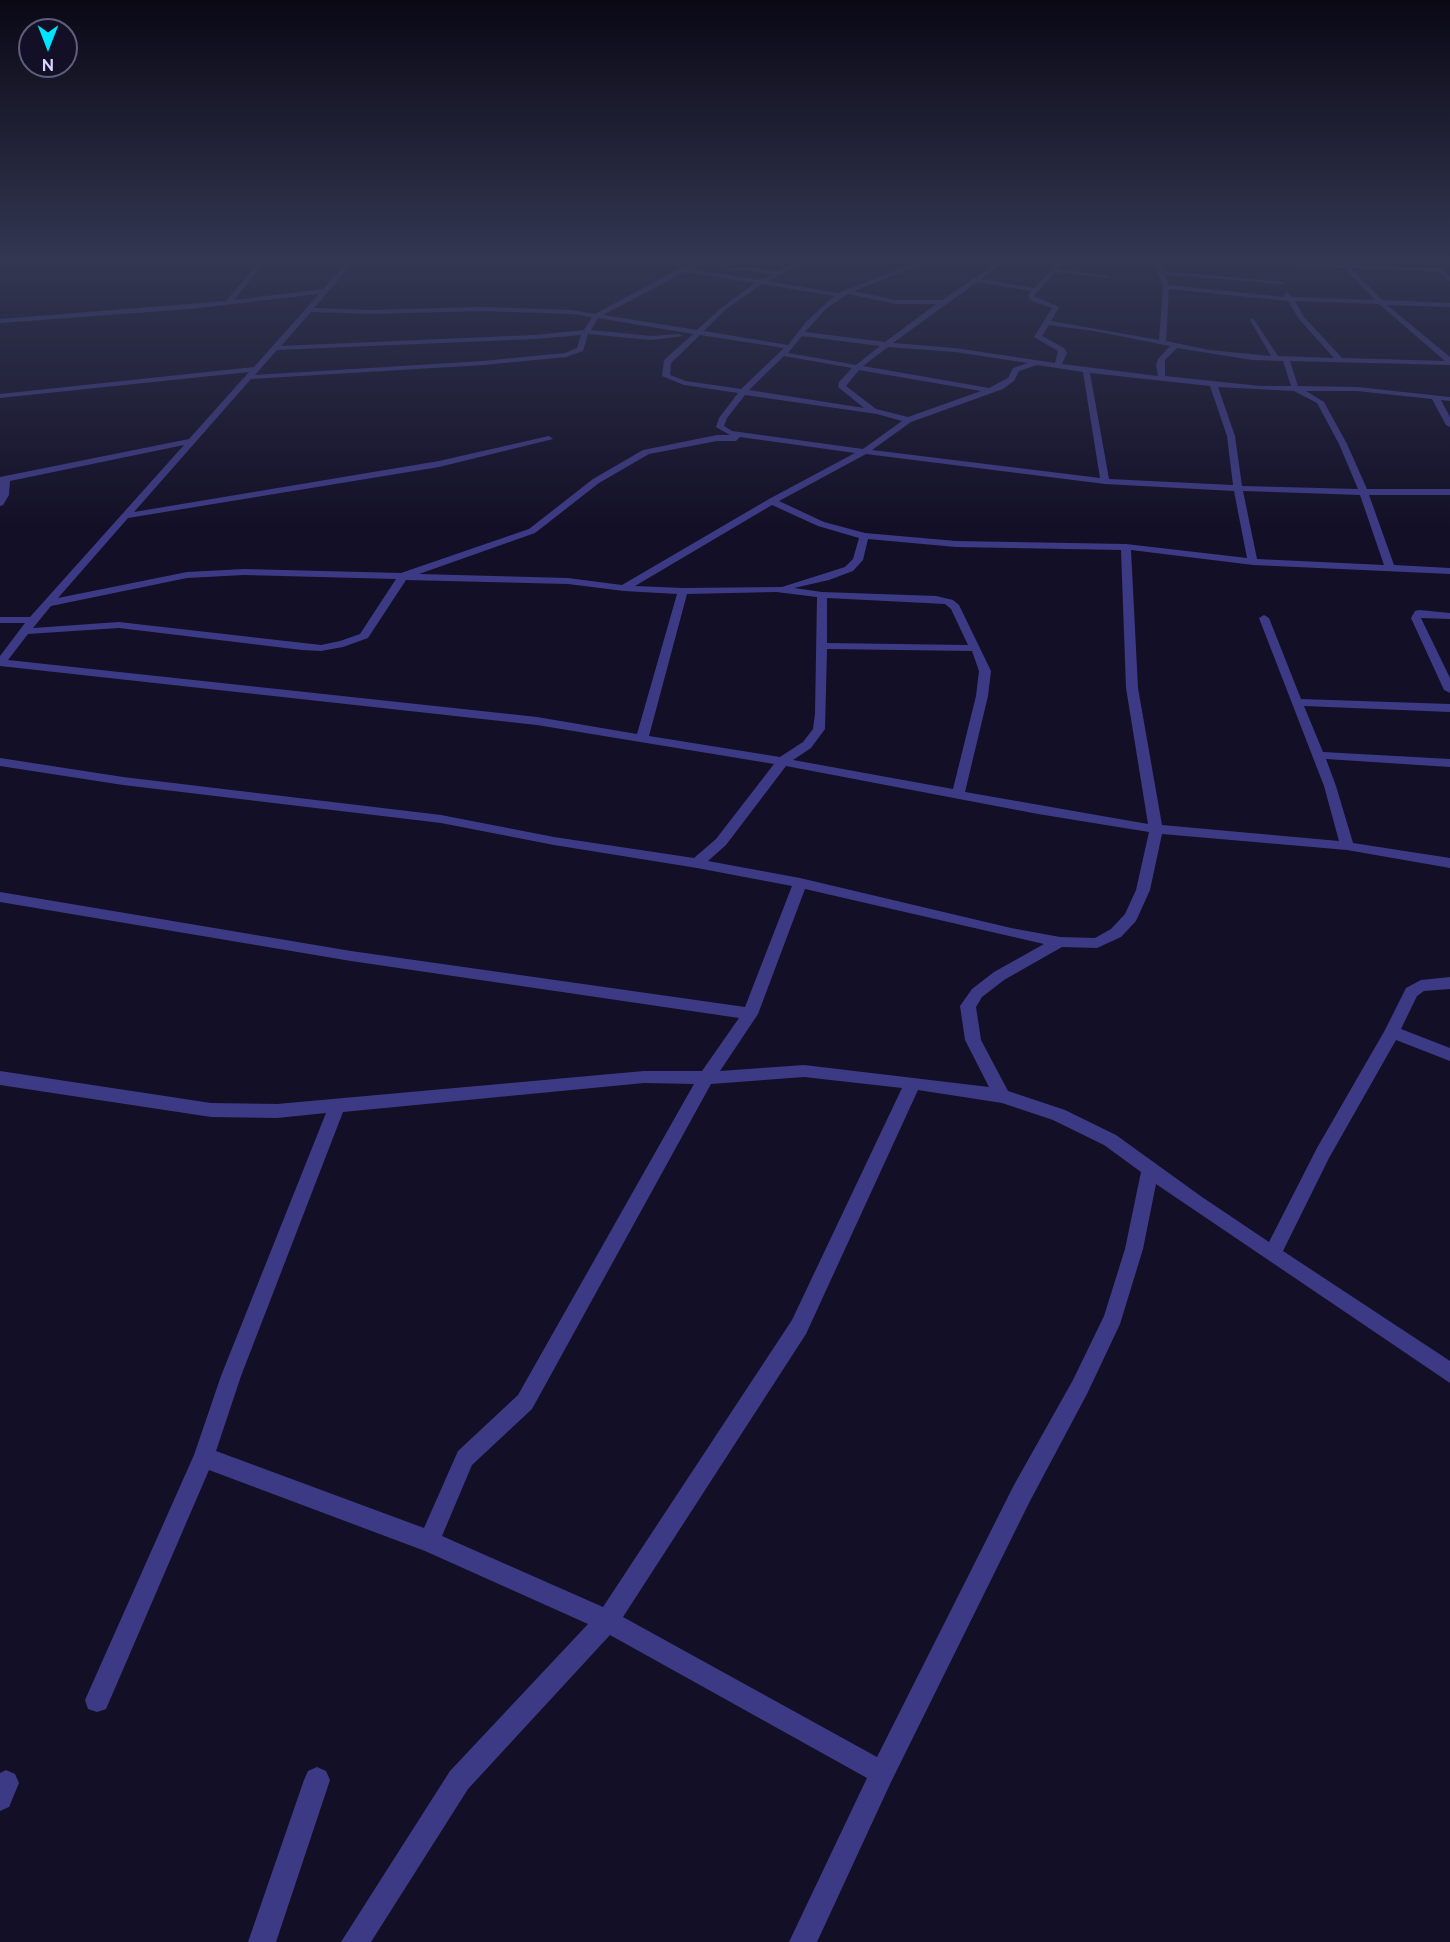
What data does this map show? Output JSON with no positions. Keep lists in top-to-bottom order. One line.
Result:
{"north":"bottom"}
